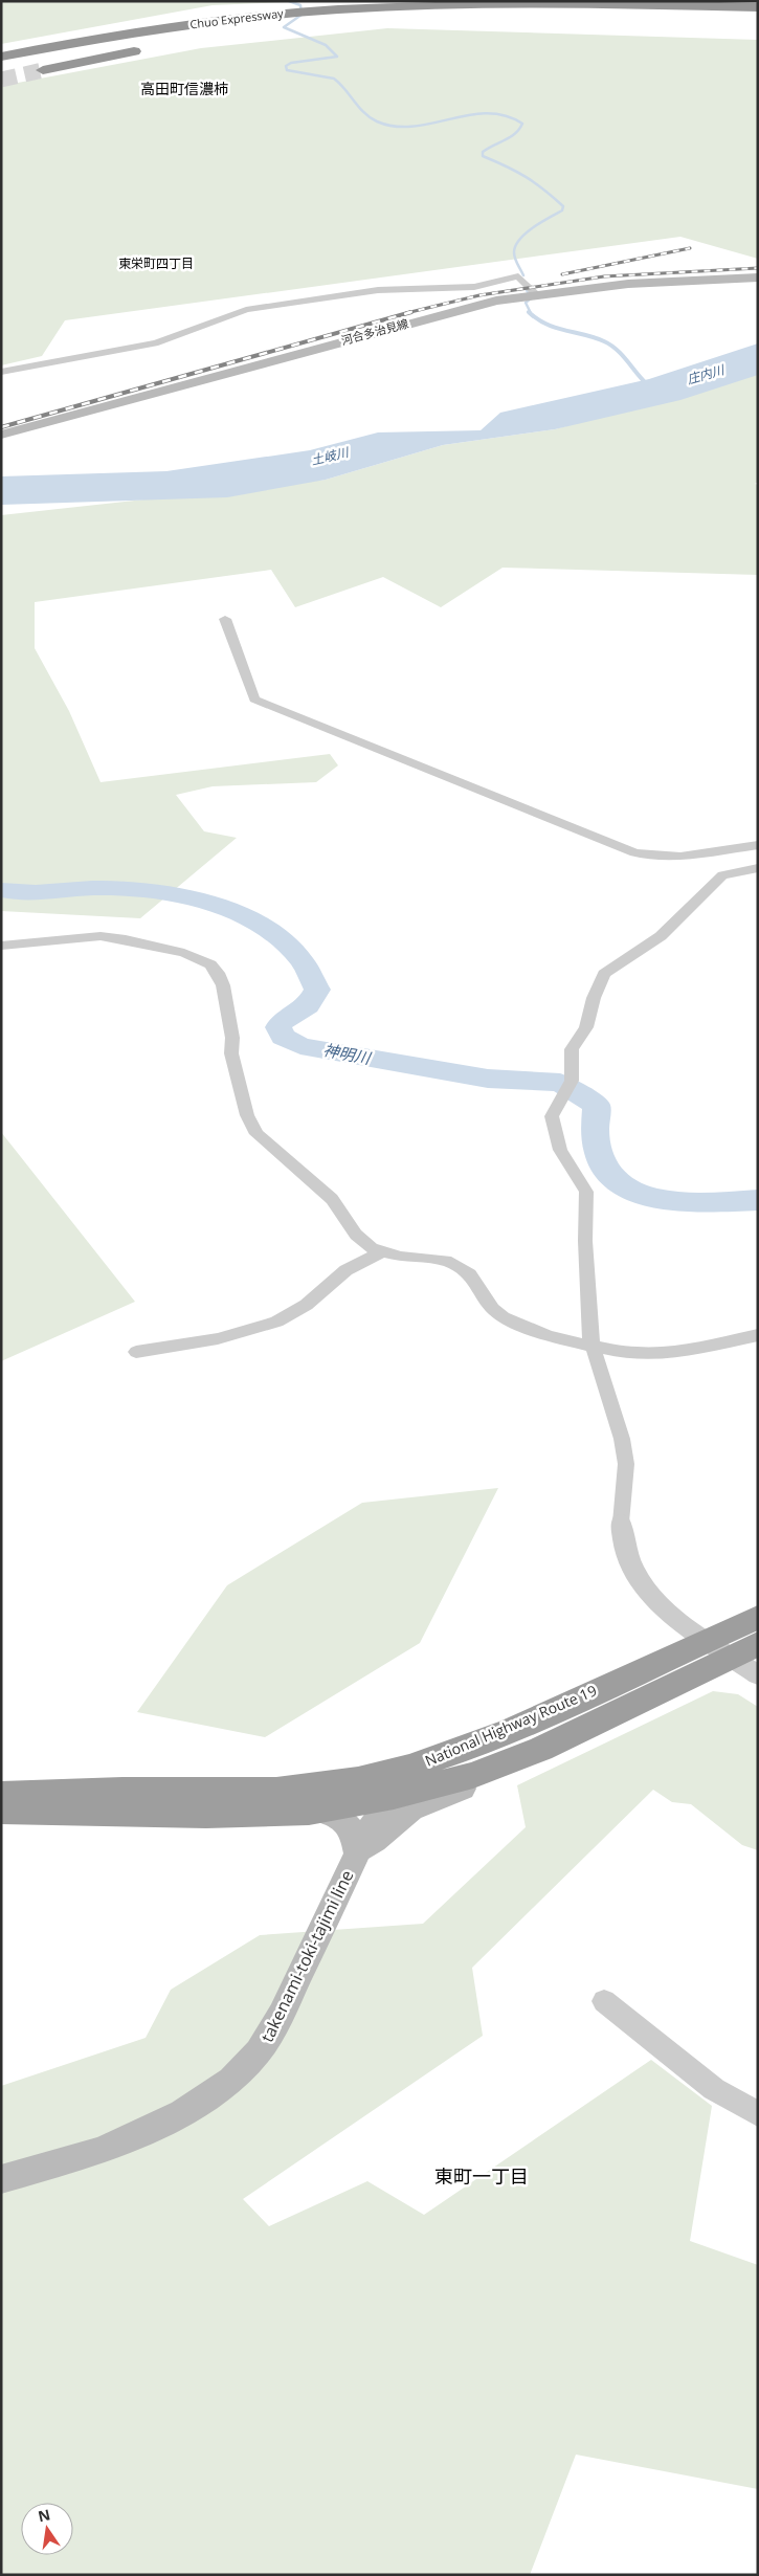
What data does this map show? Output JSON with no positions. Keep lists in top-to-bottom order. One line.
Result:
{"streets":{"highway":["Chuo Expressway","National Highway Route 19"],"main road":["河合多治見線","takenami-toki-tajimi line"]},"crossings":[["National Highway Route 19","takenami-toki-tajimi line"]],"districts":["高田町信濃柿","東栄町四丁目","東町一丁目"],"water":["庄内川","土岐川","神明川"],"north":"top"}
